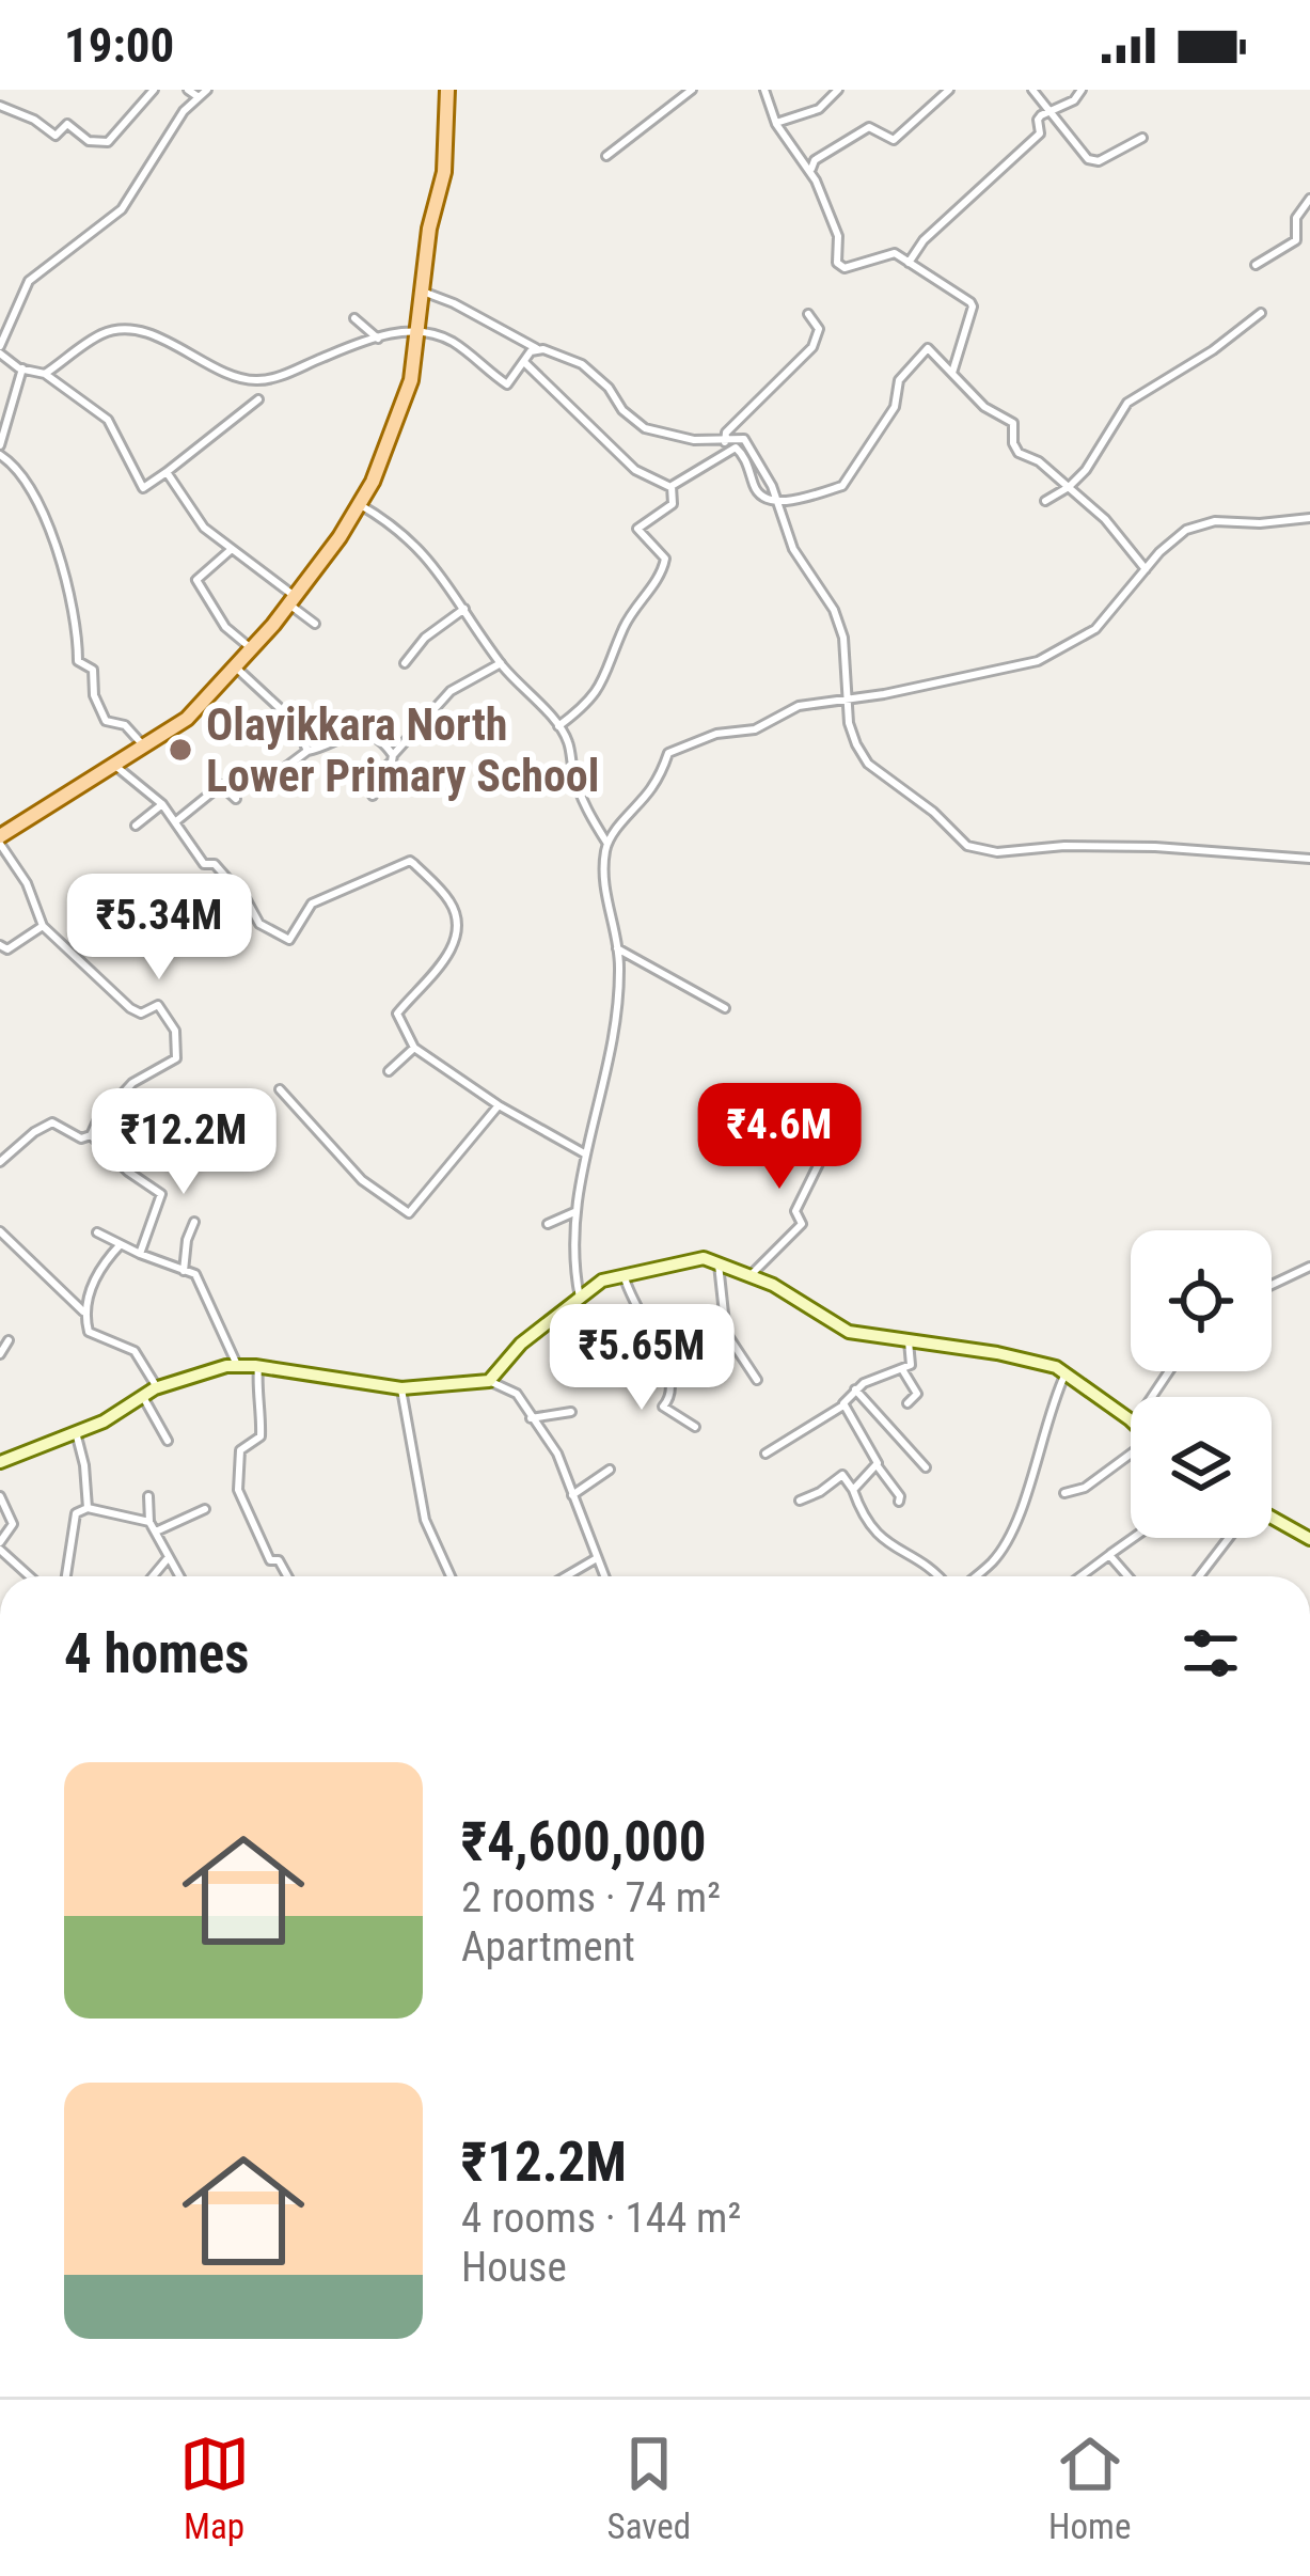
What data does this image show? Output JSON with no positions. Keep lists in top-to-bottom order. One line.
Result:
{"places":["Olayikkara North Lower Primary School"],"page":{"status":"19:00","price":["₹5.34M","₹4.6M","₹12.2M","₹5.65M"],"heading":"4 homes","list":[{"name":"₹4,600,000","note":"2 rooms · 74 m² · Apartment"},{"name":"₹12.2M","note":"4 rooms · 144 m² · House"}],"tabs":["Map","Saved","Home"]}}
